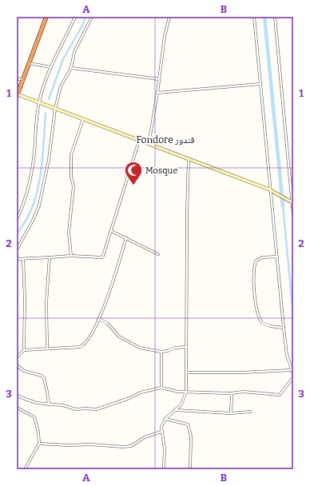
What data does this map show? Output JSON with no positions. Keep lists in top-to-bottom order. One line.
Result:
{"districts":["Fondore فندور"],"places":{"mosque":["Mosque"]},"grid":{"columns":["A","B"],"rows":["1","2","3"]}}
